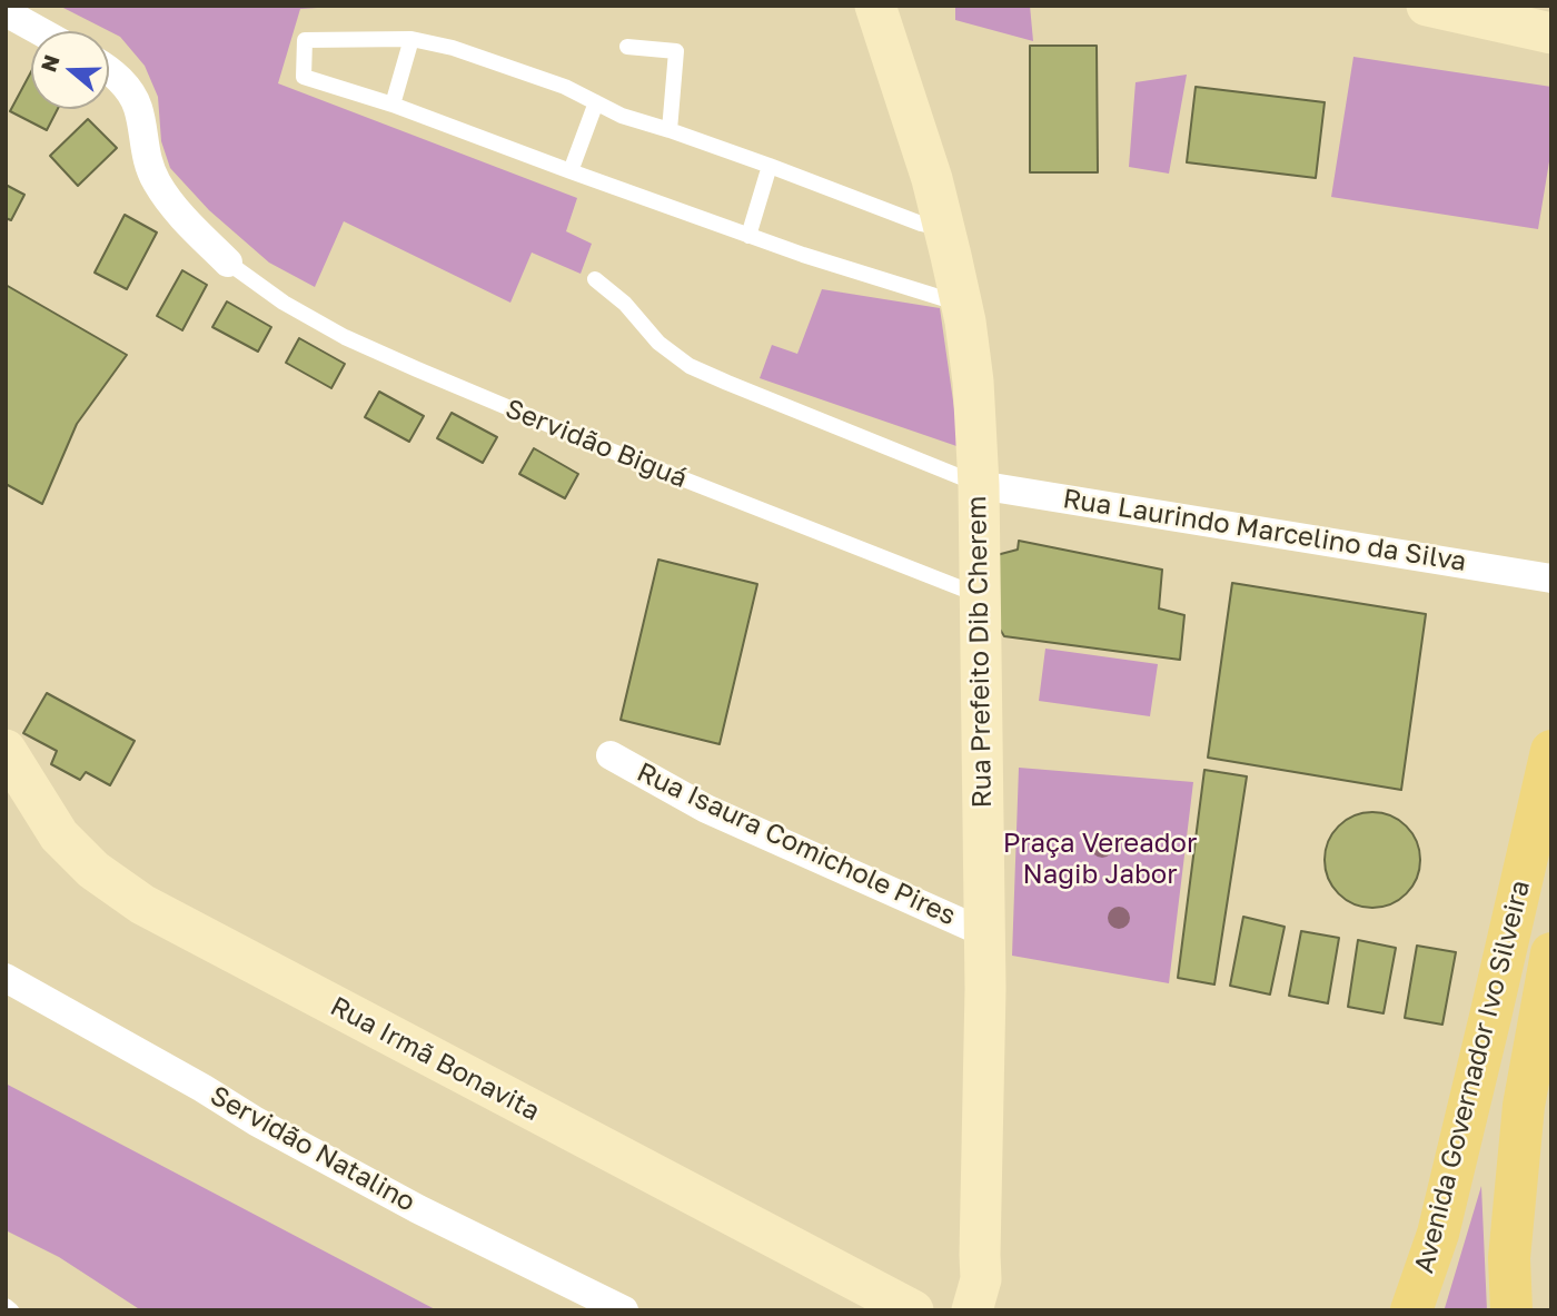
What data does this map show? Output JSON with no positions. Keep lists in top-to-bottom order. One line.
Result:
{"streets":{"main road":["Rua Prefeito Dib Cherem","Rua Irmã Bonavita","Avenida Governador Ivo Silveira"],"street":["Rua Laurindo Marcelino da Silva","Rua Isaura Comichole Pires","Servidão Natalino"],"lane":["Servidão Biguá"]},"crossings":[["Servidão Biguá","Rua Prefeito Dib Cherem"],["Rua Laurindo Marcelino da Silva","Rua Prefeito Dib Cherem"],["Rua Prefeito Dib Cherem","Rua Isaura Comichole Pires"]],"parks":["Praça Vereador Nagib Jabor"],"north":"left"}
